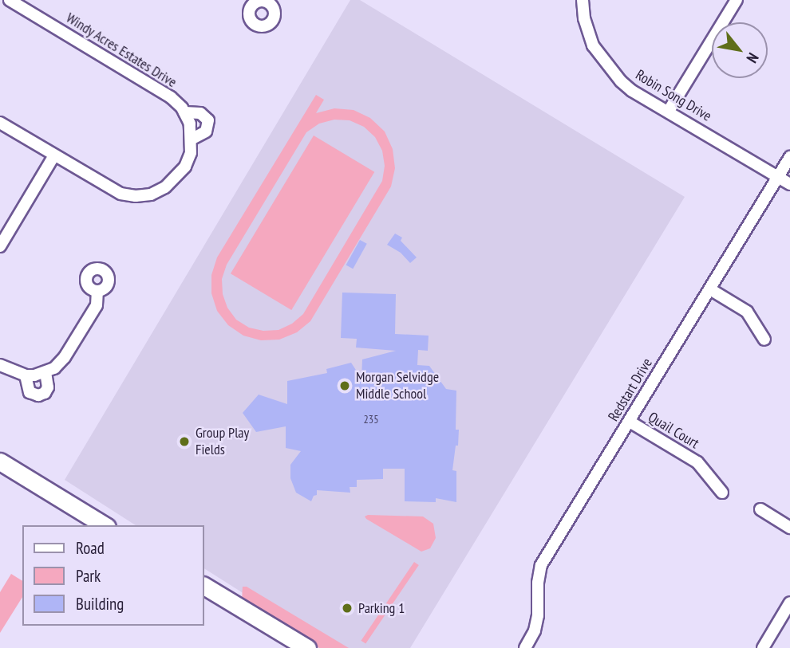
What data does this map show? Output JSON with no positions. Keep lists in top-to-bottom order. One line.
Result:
{"streets":{"street":["Windy Acres Estates Drive","Robin Song Drive","Redstart Drive","Quail Court"]},"crossings":[["Robin Song Drive","Redstart Drive"],["Redstart Drive","Quail Court"]],"places":["Morgan Selvidge Middle School","Group Play Fields","Parking 1"],"house_numbers":["235"],"legend":["Road","Park","Building"],"north":"bottom right"}
